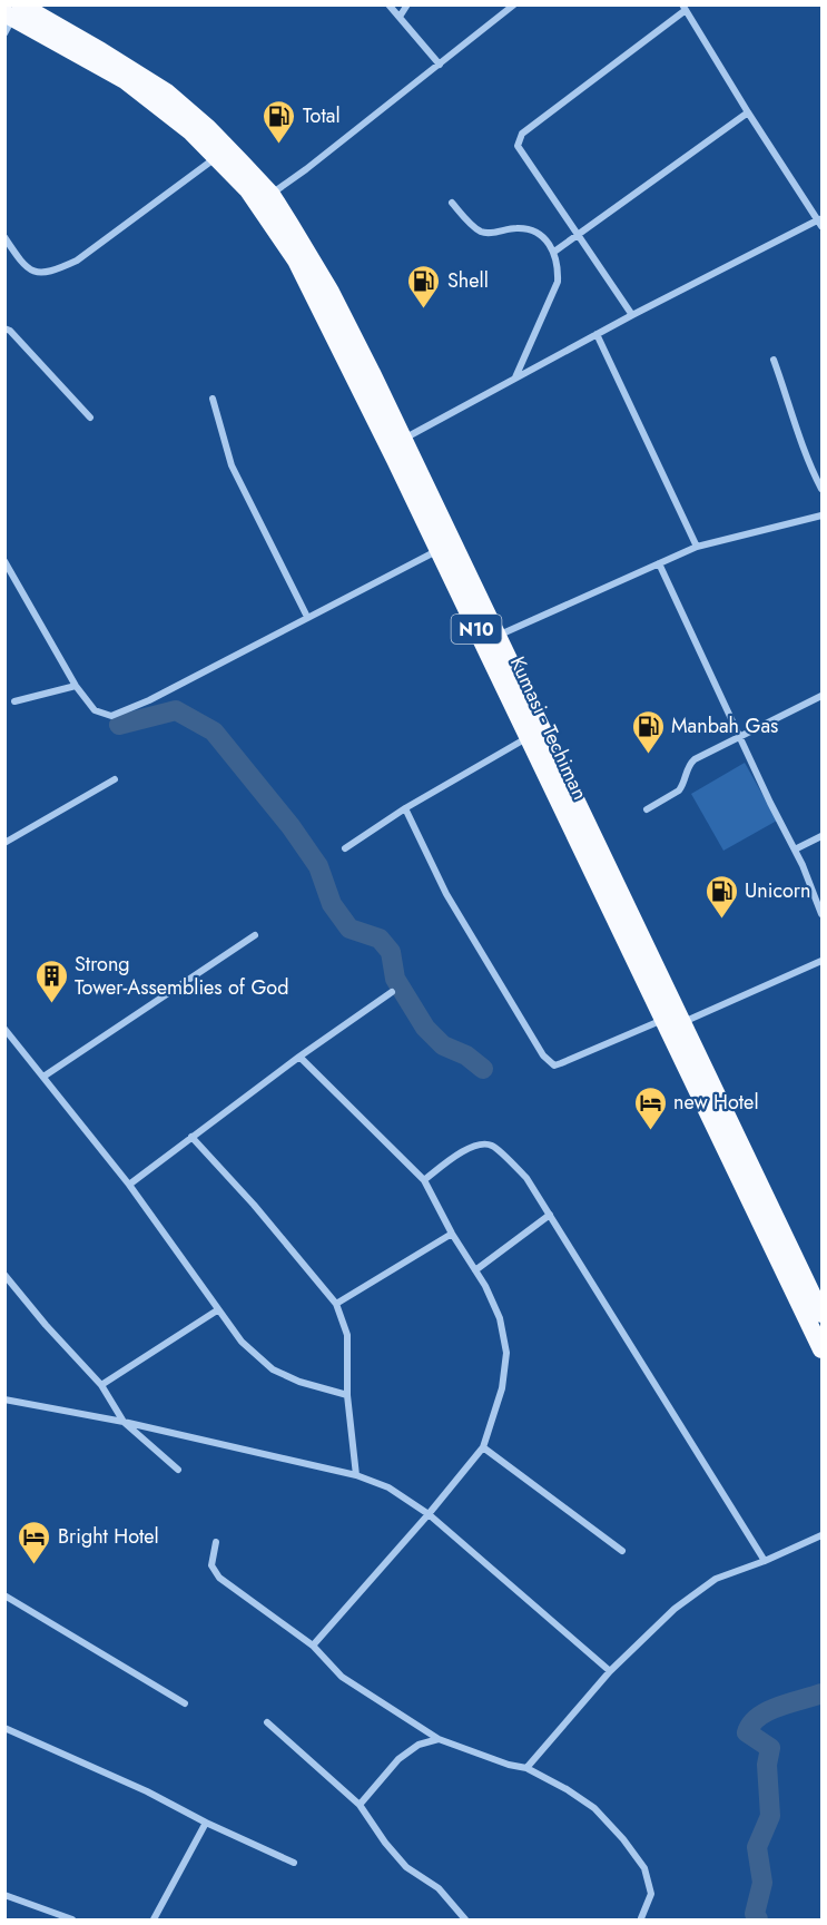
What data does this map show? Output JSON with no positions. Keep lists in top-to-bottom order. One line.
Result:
{"streets":{"highway":["N10","Kumasi - Techiman"]},"crossings":[["N10","Kumasi - Techiman"]],"places":{"fuel station":["Total","Shell","Manbah Gas","Unicorn"],"building":["Strong Tower-Assemblies of God"],"hotel":["new Hotel","Bright Hotel"]}}
